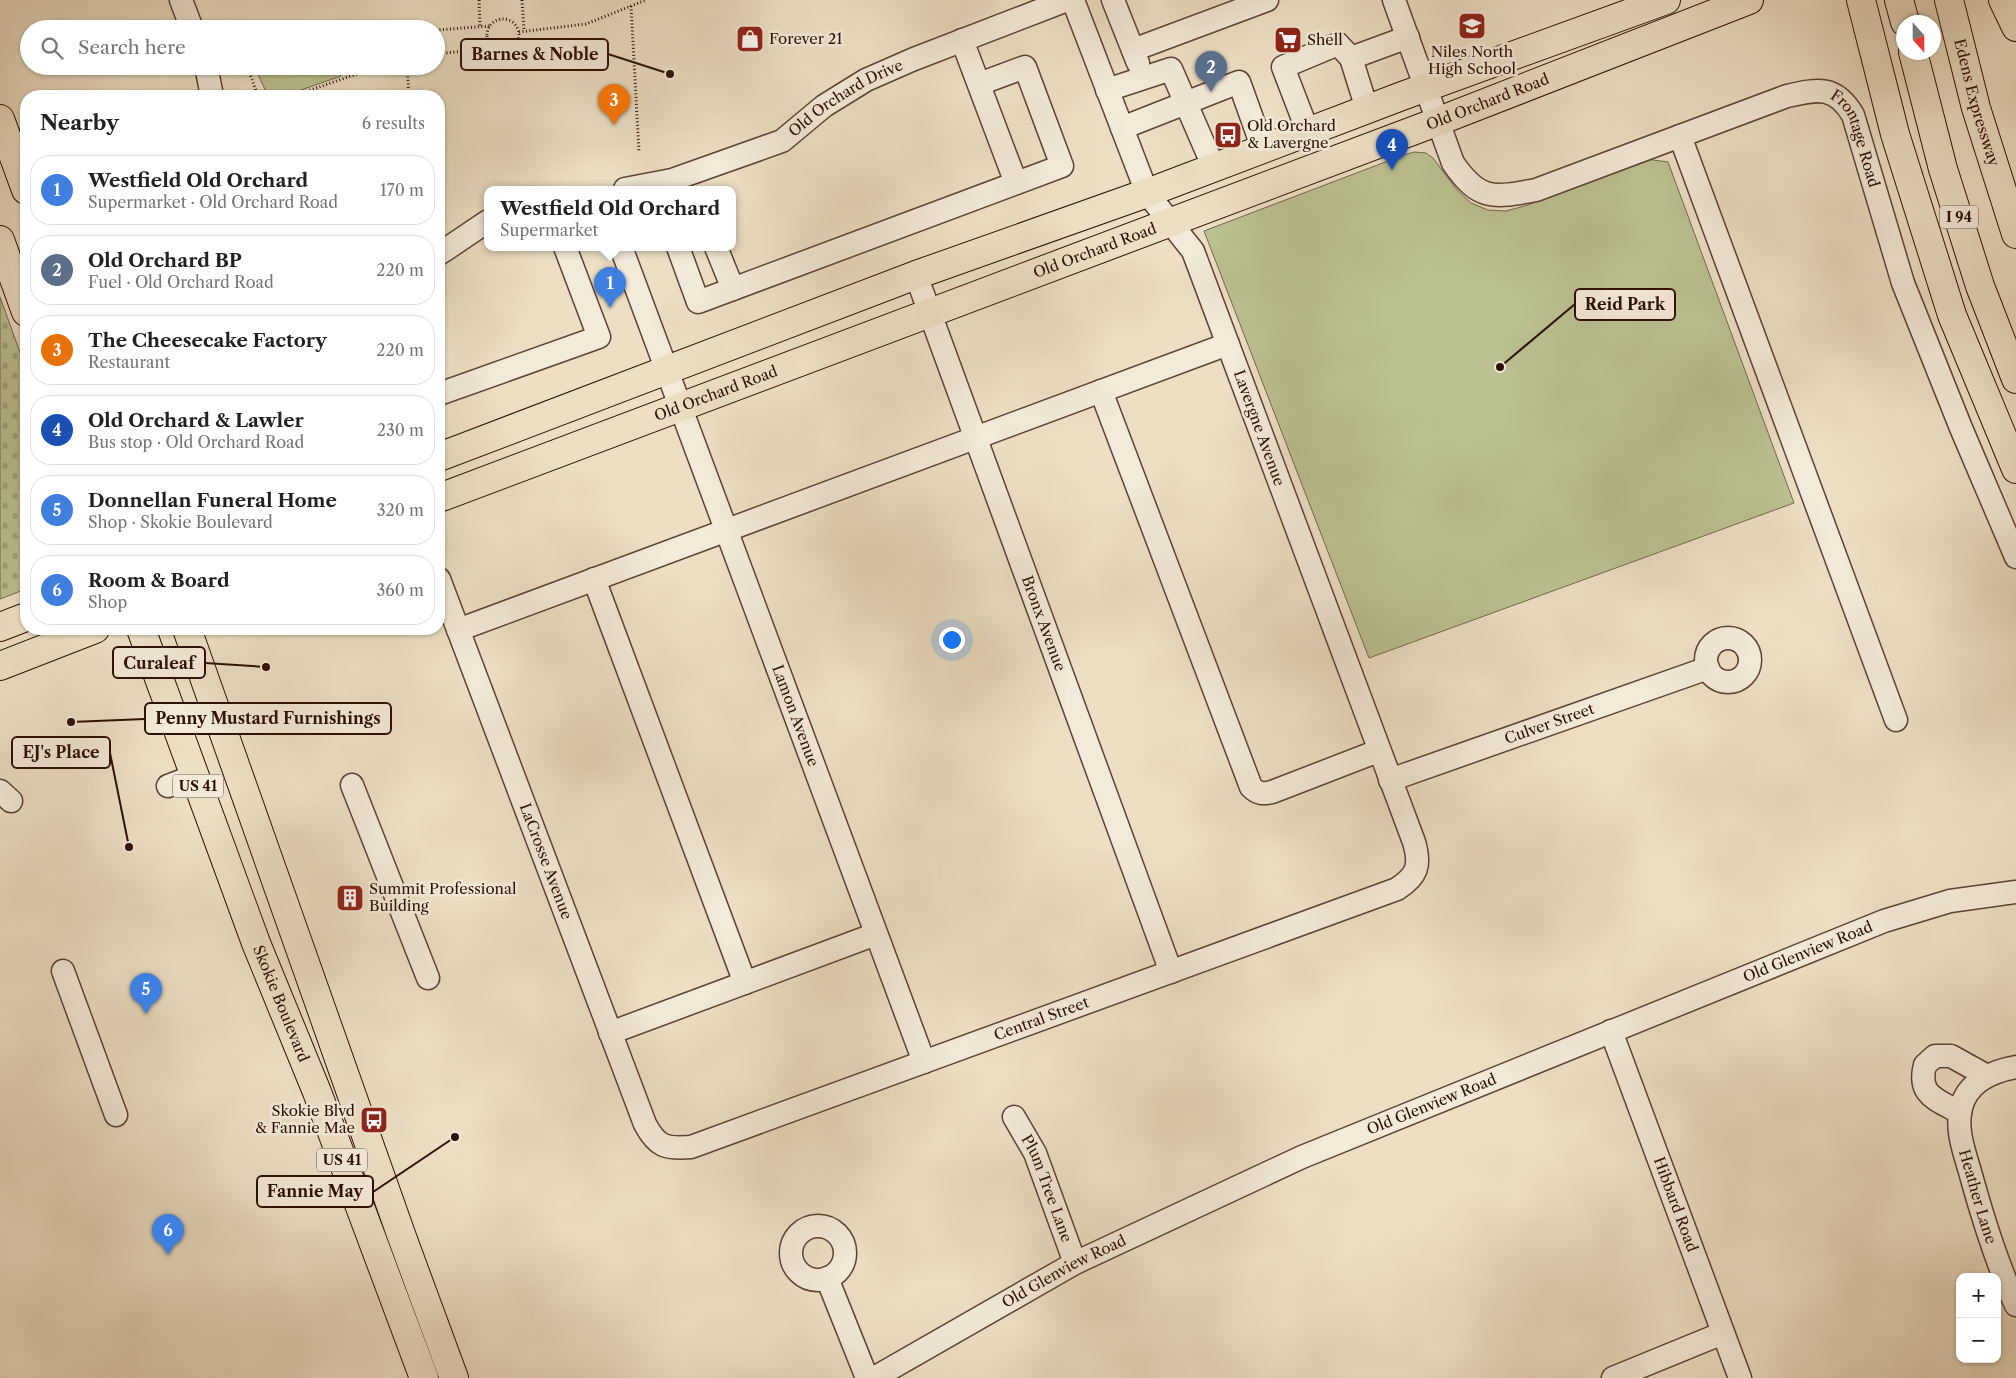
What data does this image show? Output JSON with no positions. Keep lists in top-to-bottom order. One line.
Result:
{"streets":{"main road":["Old Orchard Road","Edens Expressway","I 94","US 41","Skokie Boulevard"],"street":["Old Orchard Drive","Frontage Road","Lavergne Avenue","Bronx Avenue","Lamon Avenue","Culver Street","LaCrosse Avenue","Old Glenview Road","Central Street","Plum Tree Lane","Heather Lane","Hibbard Road"]},"crossings":[["Old Orchard Road","Frontage Road"],["Old Orchard Road","Lavergne Avenue"],["Old Orchard Road","Bronx Avenue"],["Old Orchard Road","Lamon Avenue"],["Lavergne Avenue","Culver Street"],["Lavergne Avenue","Central Street"],["Bronx Avenue","Central Street"],["Lamon Avenue","Central Street"],["LaCrosse Avenue","Central Street"],["Old Glenview Road","Plum Tree Lane"],["Old Glenview Road","Hibbard Road"]],"places":{"school or university":["Niles North High School"],"shop":["Forever 21"],"supermarket":["Shell"],"other":["Barnes & Noble","Reid Park","Curaleaf","Penny Mustard Furnishings","EJ's Place","Fannie May"],"bus stop":["Old Orchard & Lavergne","Skokie Blvd & Fannie Mae"],"building":["Summit Professional Building"]},"north":"bottom","page":{"search":"Search here","pins":["2","3","4","1","5","6"],"heading":["Nearby","6 results"],"list":[{"mark":"1","name":"Westfield Old Orchard","note":"Supermarket · Old Orchard Road","value":"170 m"},{"mark":"2","name":"Old Orchard BP","note":"Fuel · Old Orchard Road","value":"220 m"},{"mark":"3","name":"The Cheesecake Factory","note":"Restaurant","value":"220 m"},{"mark":"4","name":"Old Orchard & Lawler","note":"Bus stop · Old Orchard Road","value":"230 m"},{"mark":"5","name":"Donnellan Funeral Home","note":"Shop · Skokie Boulevard","value":"320 m"},{"mark":"6","name":"Room & Board","note":"Shop","value":"360 m"}],"popup":["Westfield Old Orchard","Supermarket"],"map_buttons":["+","−"]}}
